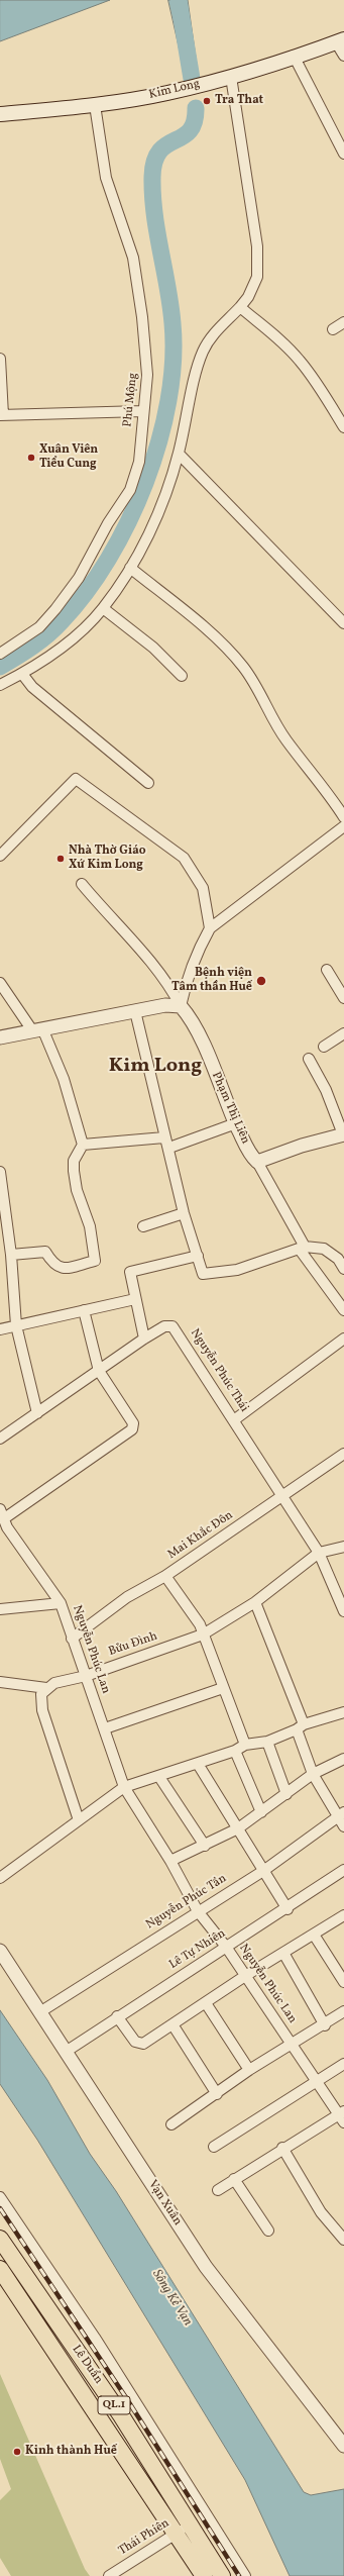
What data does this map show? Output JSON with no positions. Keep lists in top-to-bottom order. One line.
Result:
{"streets":{"main road":["Kim Long","Lê Duẩn","QL.1"],"street":["Phú Mộng","Phạm Thị Liên","Nguyễn Phúc Thái","Mai Khắc Đôn","Bửu Đình","Nguyễn Phúc Lan","Nguyễn Phúc Tần","Lê Tự Nhiên","Vạn Xuân","Thái Phiên"]},"crossings":[["Kim Long","Phú Mộng"],["Nguyễn Phúc Thái","Mai Khắc Đôn"],["Nguyễn Phúc Thái","Bửu Đình"],["Mai Khắc Đôn","Nguyễn Phúc Lan"],["Bửu Đình","Nguyễn Phúc Lan"],["Nguyễn Phúc Lan","Nguyễn Phúc Tần"],["Nguyễn Phúc Lan","Lê Tự Nhiên"],["Nguyễn Phúc Tần","Vạn Xuân"],["Lê Tự Nhiên","Vạn Xuân"],["Lê Duẩn","Thái Phiên"]],"districts":["Kim Long"],"water":["Sông Kẻ Vạn"],"places":["Tra That","Xuân Viên Tiểu Cung","Nhà Thờ Giáo Xứ Kim Long","Bệnh viện Tâm thần Huế","Kinh thành Huế"]}
